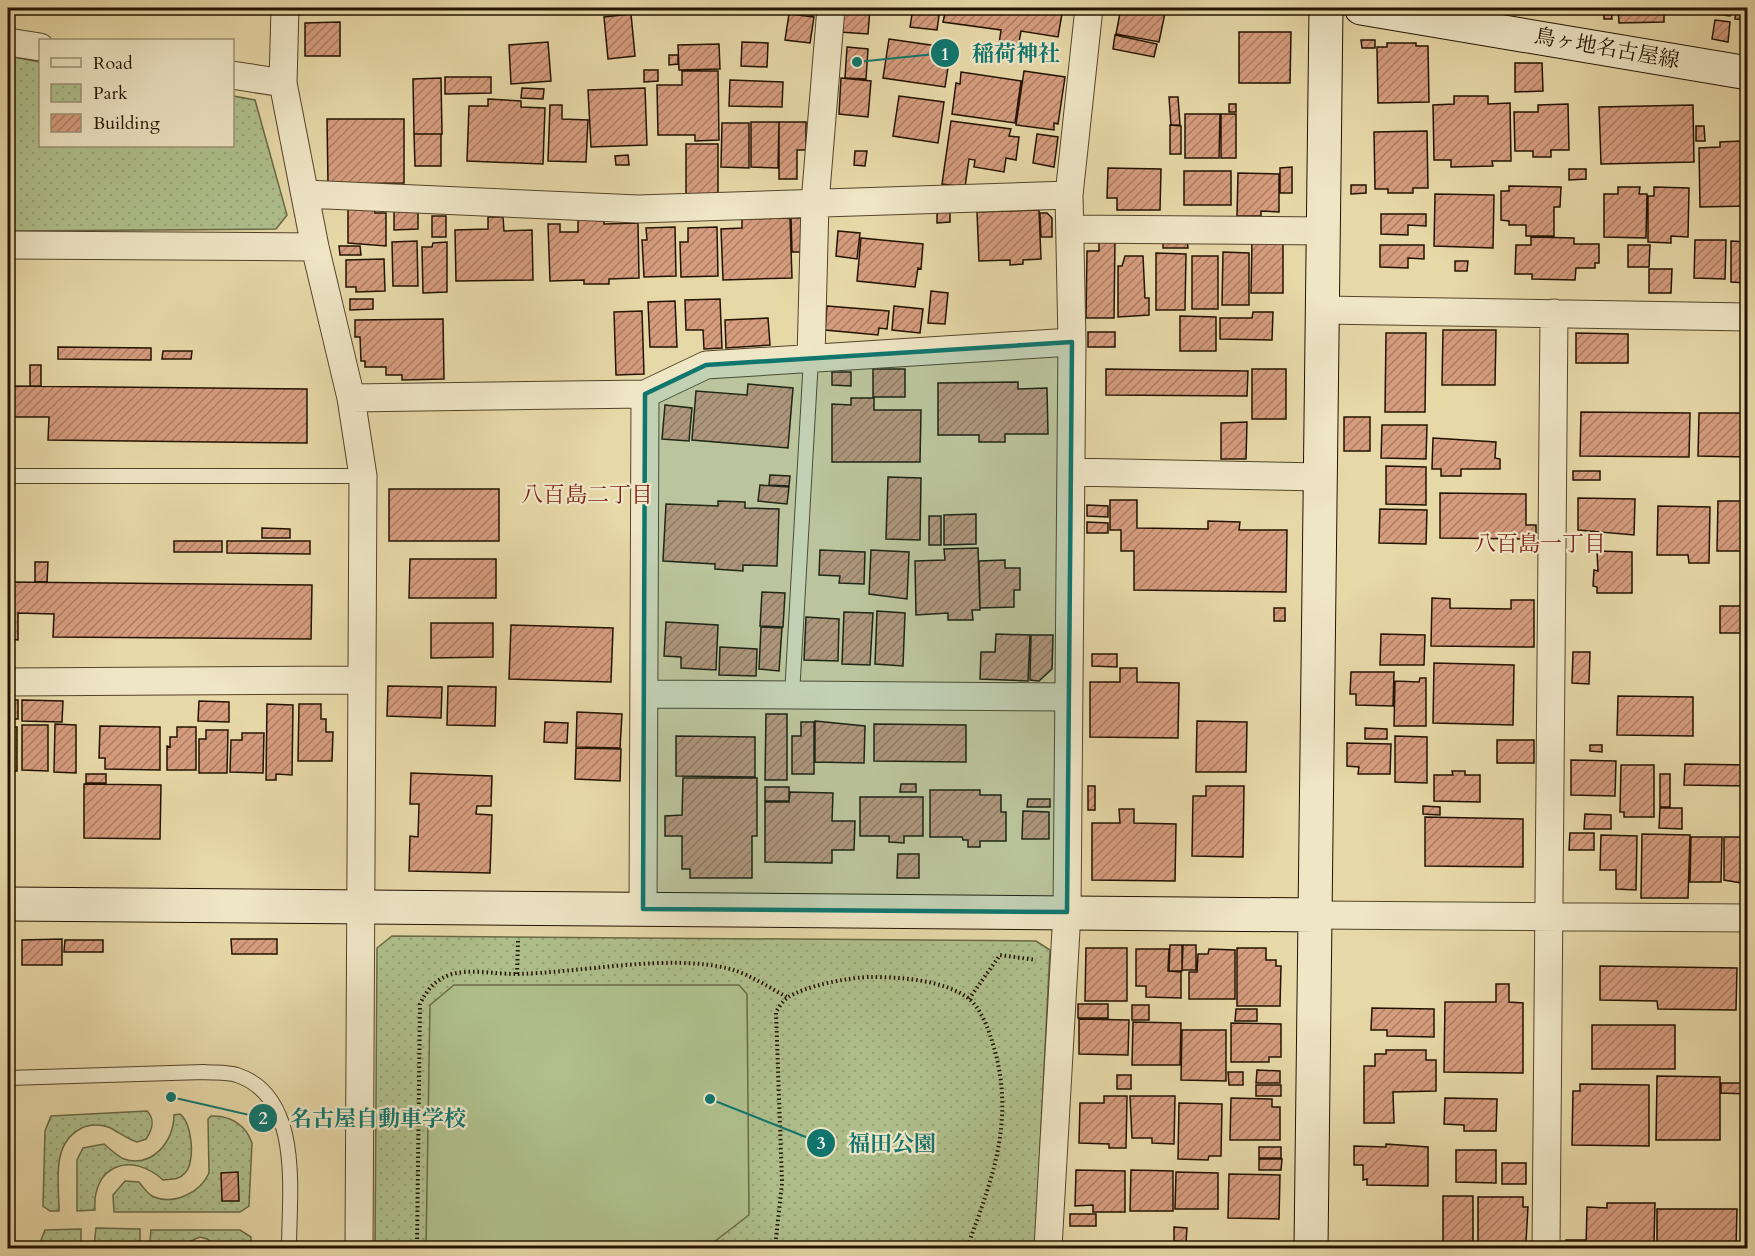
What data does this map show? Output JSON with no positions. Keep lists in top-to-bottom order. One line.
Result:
{"streets":{"street":["鳥ヶ地名古屋線"]},"districts":["八百島二丁目","八百島一丁目"],"places":["稲荷神社","名古屋自動車学校","福田公園"],"legend":["Road","Park","Building"]}
